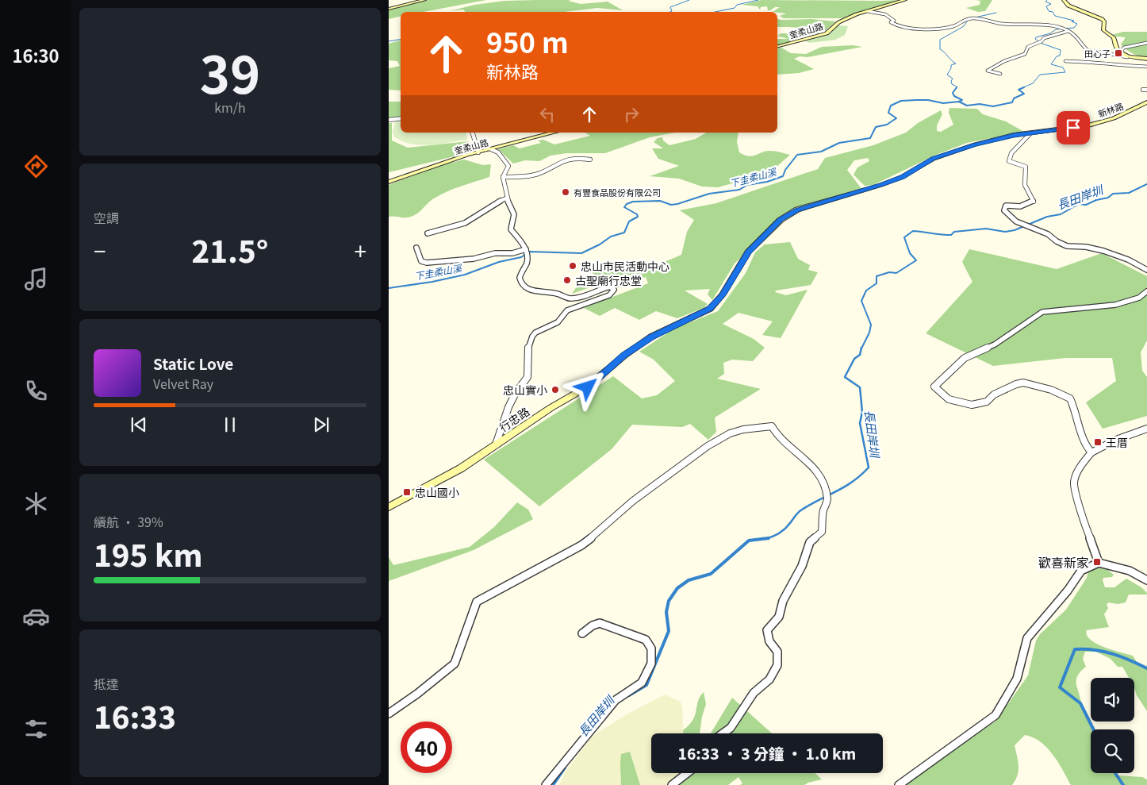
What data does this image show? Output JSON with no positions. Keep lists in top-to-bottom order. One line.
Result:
{"streets":{"street":["奎柔山路","新林路","行忠路"]},"crossings":[["新林路","行忠路"]],"water":["下圭柔山溪","長田岸圳"],"places":{"transit":["田心子","王厝","忠山國小","歡喜新家"],"other":["有豐食品股份有限公司","忠山市民活動中心","古聖廟行忠堂","忠山實小"]},"page":{"tabs":"16:30","tile":[["39","km/h"],"空調",["續航 · 39%","195 km"],["抵達","16:33"]],"turn":["950 m","新林路"],"heat":["−","21.5°","+"],"song":["Static Love","Velvet Ray"],"limit":"40","trip":"16:33 · 3 分鐘 · 1.0 km"}}
